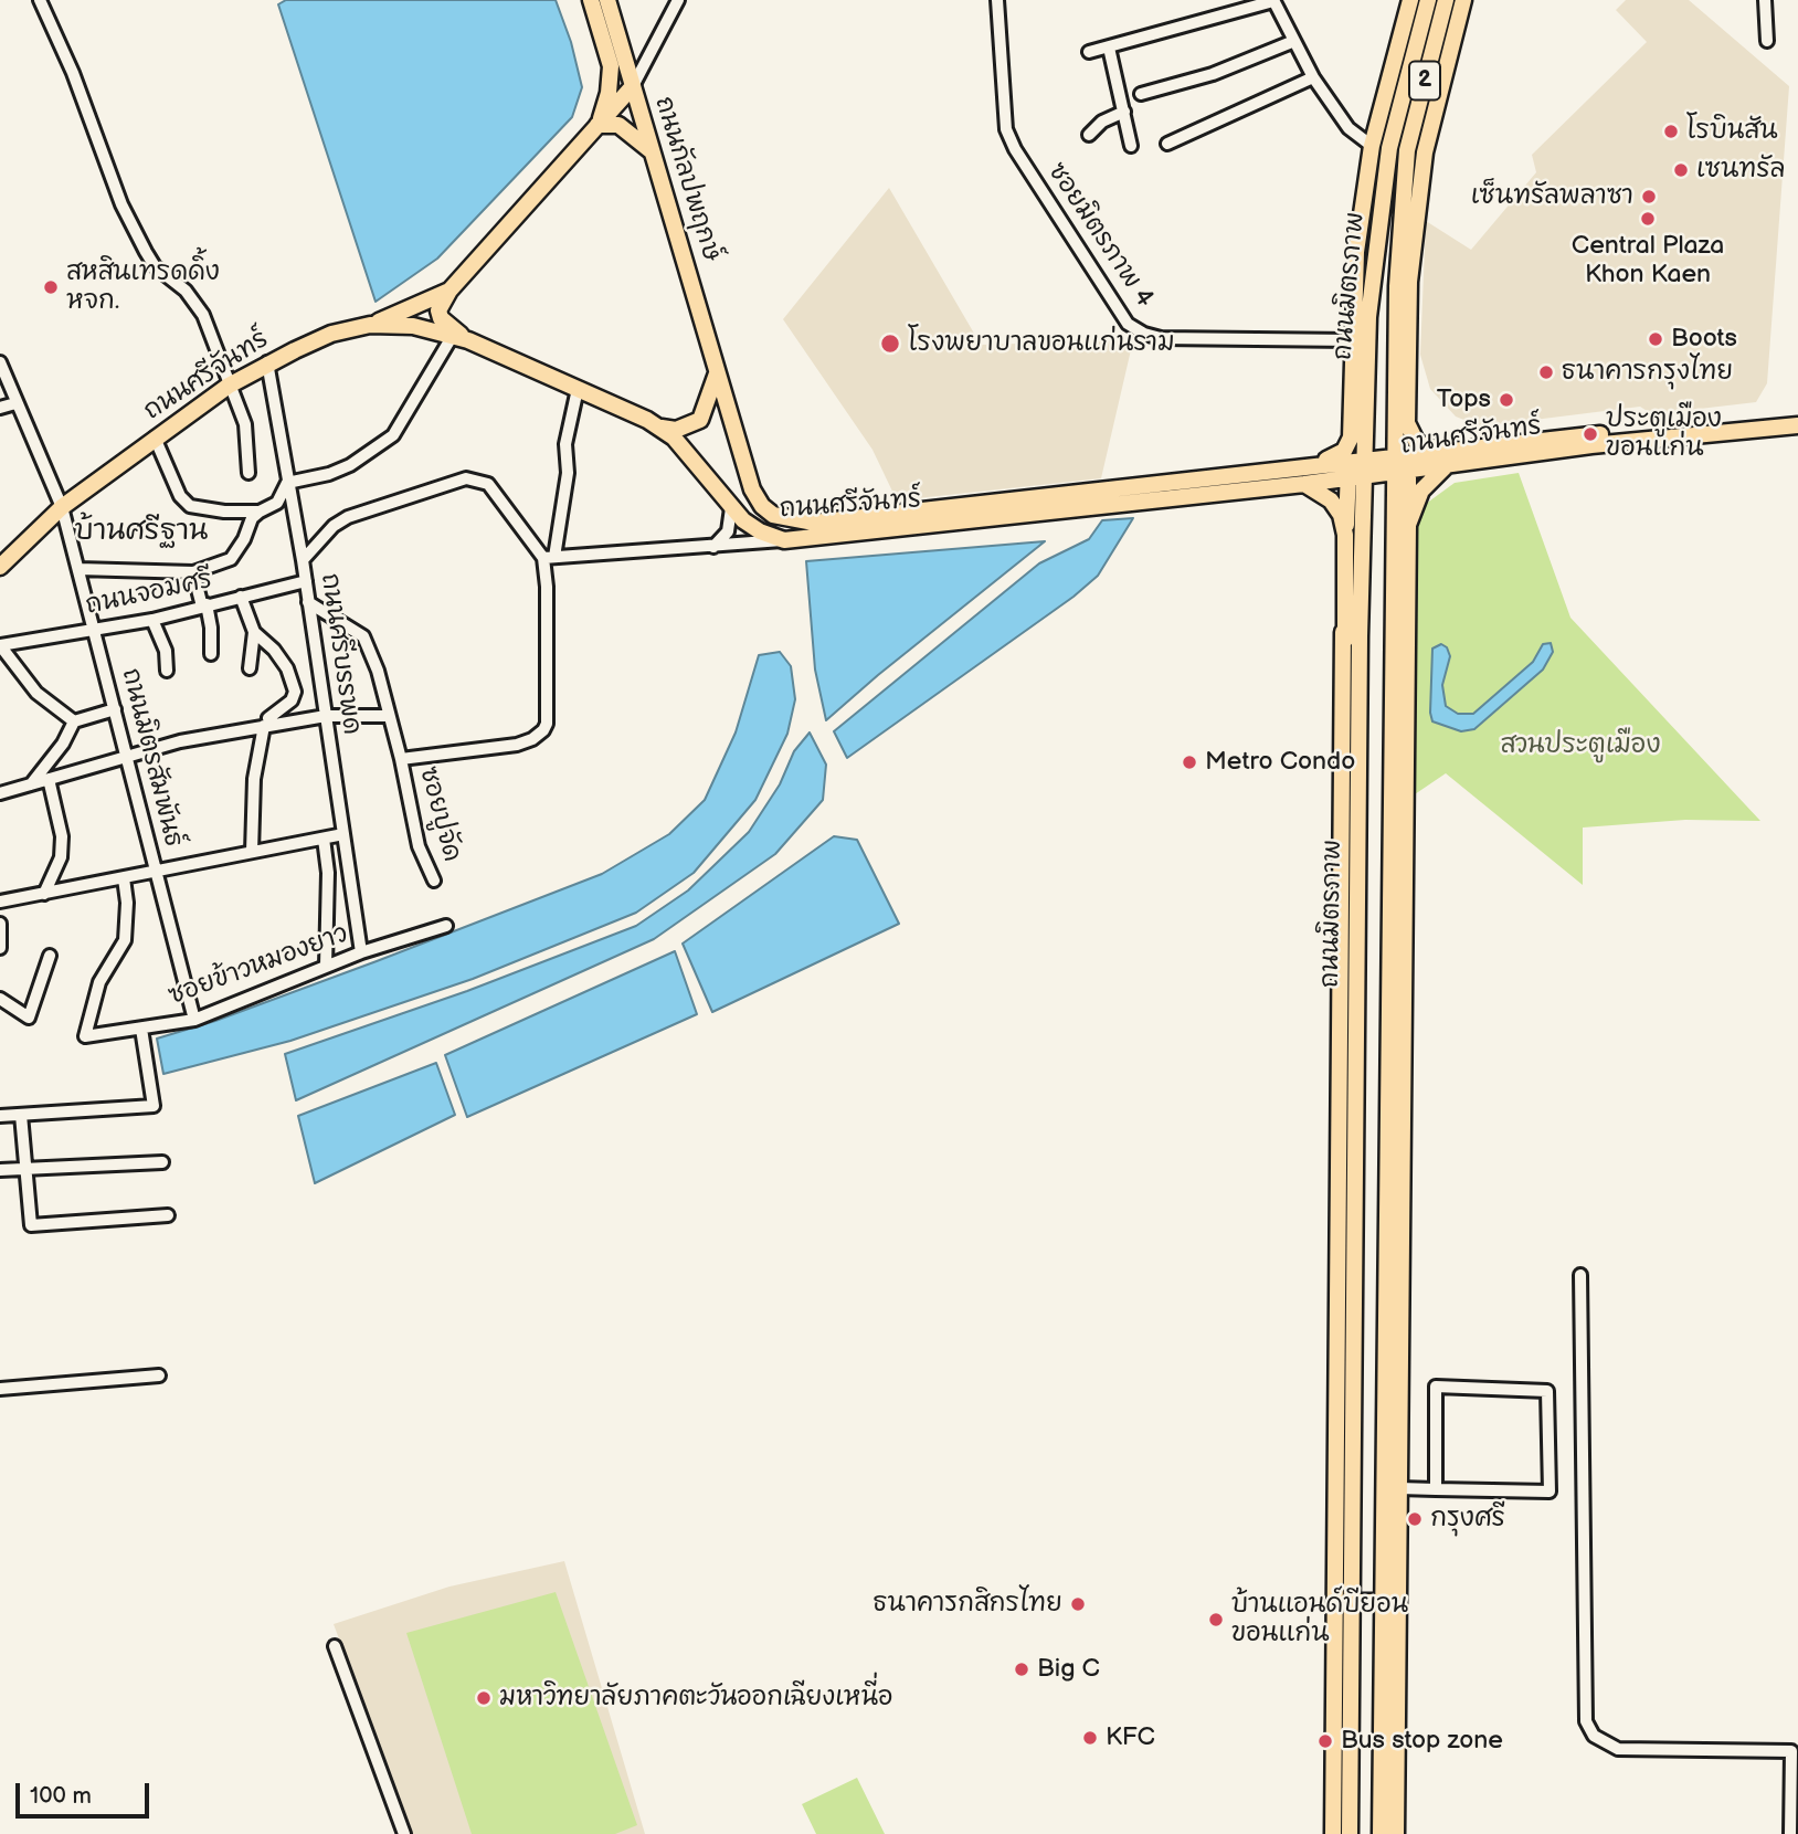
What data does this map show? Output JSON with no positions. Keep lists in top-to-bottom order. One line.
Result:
{"streets":{"main road":["2","ถนนกัลปพฤกษ์","ถนนมิตรภาพ","ถนนศรีจันทร์"],"street":["ซอยมิตรภาพ 4","ถนนจอมศรี","ถนนศรีบรรพด","ถนนมิตรสัมพันธ์","ซอยปูจัด","ซอยข้าวหมองยาว"]},"crossings":[["ถนนกัลปพฤกษ์","ถนนศรีจันทร์"],["ซอยมิตรภาพ 4","ถนนมิตรภาพ"],["ถนนมิตรภาพ","ถนนศรีจันทร์"],["ถนนศรีจันทร์","ถนนศรีบรรพด"],["ถนนศรีจันทร์","ถนนมิตรสัมพันธ์"],["ถนนจอมศรี","ถนนศรีบรรพด"],["ถนนจอมศรี","ถนนมิตรสัมพันธ์"],["ถนนศรีบรรพด","ซอยปูจัด"],["ถนนศรีบรรพด","ซอยข้าวหมองยาว"],["ถนนมิตรสัมพันธ์","ซอยข้าวหมองยาว"]],"districts":["บ้านศรีฐาน"],"parks":["สวนประตูเมือง"],"places":["โรบินสัน","เซนทรัล","เซ็นทรัลพลาซา","Central Plaza Khon Kaen","สหสินเทรดดิ้ง หจก.","Boots","โรงพยาบาลขอนแก่นราม","ธนาคารกรุงไทย","Tops","ประตูเมือง ขอนแก่น","Metro Condo","กรุงศรี","ธนาคารกสิกรไทย","บ้านแอนด์บียอน ขอนแก่น","Big C","มหาวิทยาลัยภาคตะวันออกเฉียงเหนี่อ","KFC","Bus stop zone"],"scale_bar":"100 m"}
